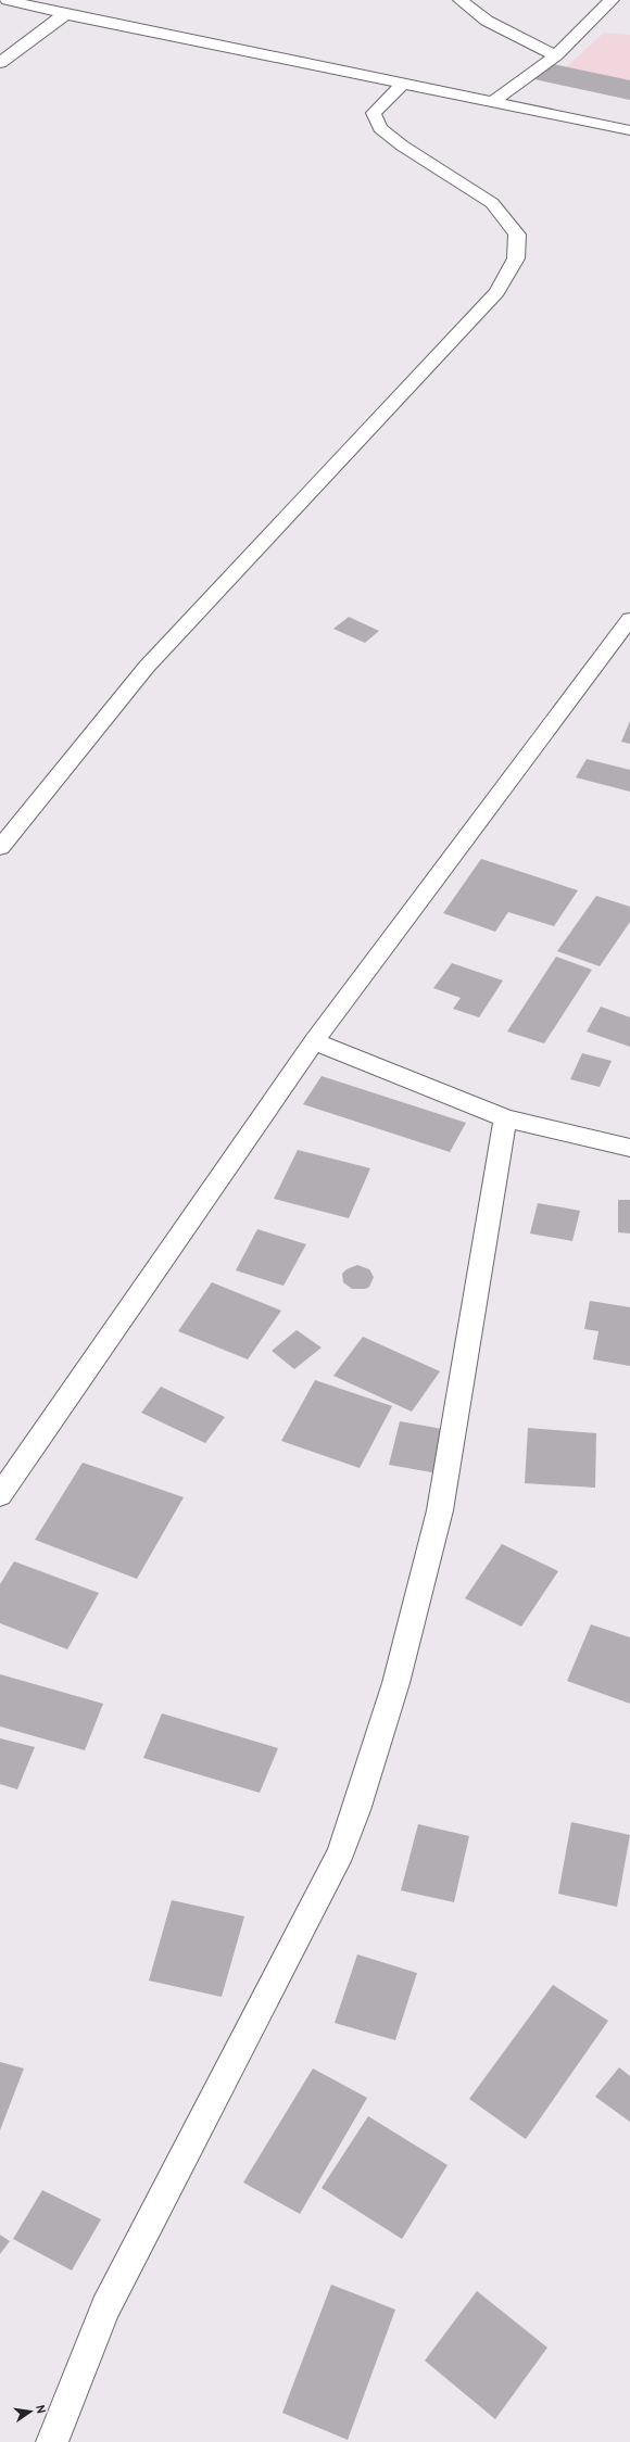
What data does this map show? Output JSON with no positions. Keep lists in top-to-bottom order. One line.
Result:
{"north":"right"}
